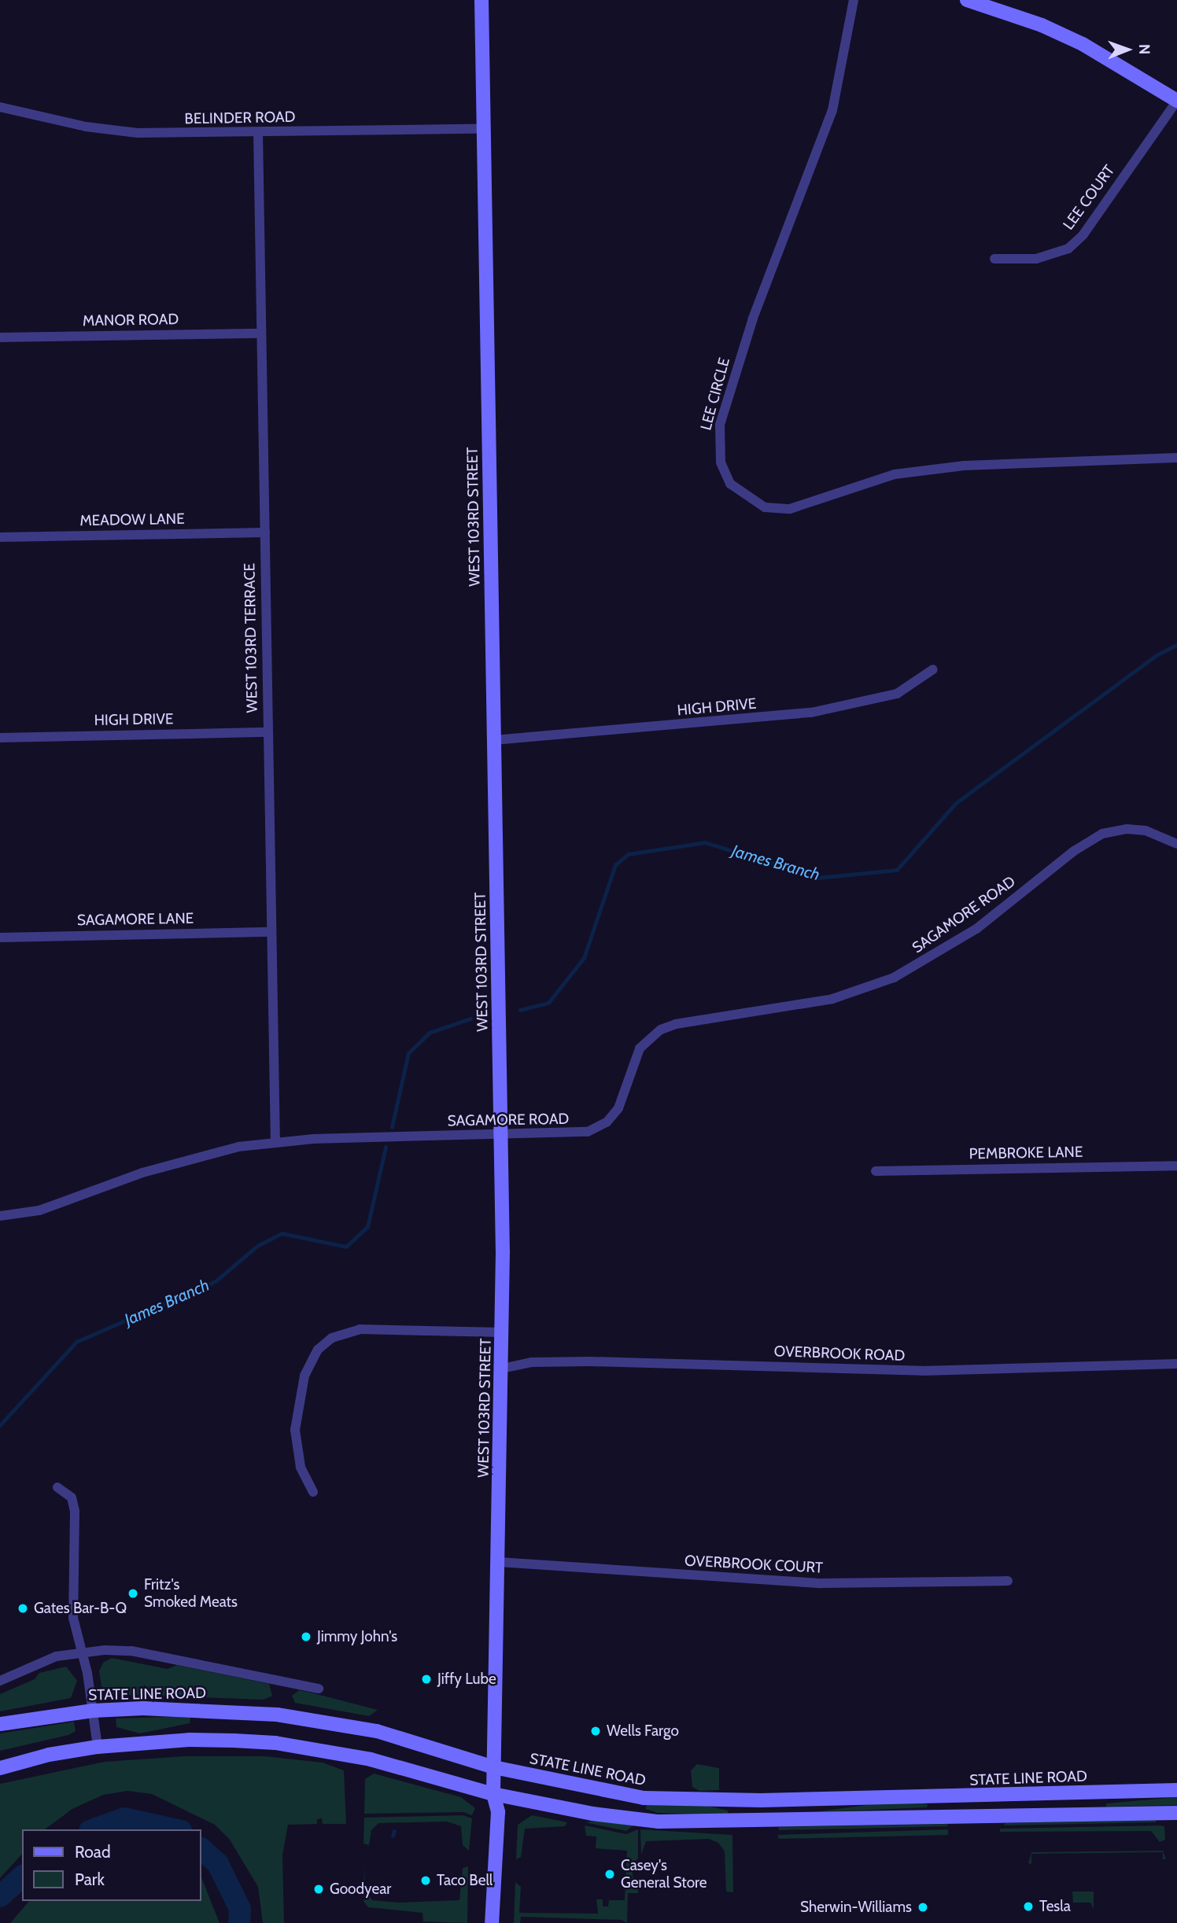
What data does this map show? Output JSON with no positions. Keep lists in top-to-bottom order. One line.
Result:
{"streets":{"main road":["WEST 103RD STREET","STATE LINE ROAD"],"street":["BELINDER ROAD","LEE COURT","MANOR ROAD","LEE CIRCLE","MEADOW LANE","WEST 103RD TERRACE","HIGH DRIVE","SAGAMORE ROAD","SAGAMORE LANE","PEMBROKE LANE","OVERBROOK ROAD","OVERBROOK COURT"]},"crossings":[["BELINDER ROAD","WEST 103RD STREET"],["BELINDER ROAD","WEST 103RD TERRACE"],["MANOR ROAD","WEST 103RD TERRACE"],["WEST 103RD STREET","HIGH DRIVE"],["WEST 103RD STREET","SAGAMORE ROAD"],["WEST 103RD STREET","OVERBROOK ROAD"],["WEST 103RD STREET","OVERBROOK COURT"],["WEST 103RD STREET","STATE LINE ROAD"],["MEADOW LANE","WEST 103RD TERRACE"],["WEST 103RD TERRACE","HIGH DRIVE"],["WEST 103RD TERRACE","SAGAMORE ROAD"],["WEST 103RD TERRACE","SAGAMORE LANE"]],"water":["James Branch"],"places":["Fritz's Smoked Meats","Gates Bar-B-Q","Jimmy John's","Jiffy Lube","Wells Fargo","Casey's General Store","Taco Bell","Goodyear","Tesla","Sherwin-Williams"],"legend":["Road","Park"],"north":"right"}
